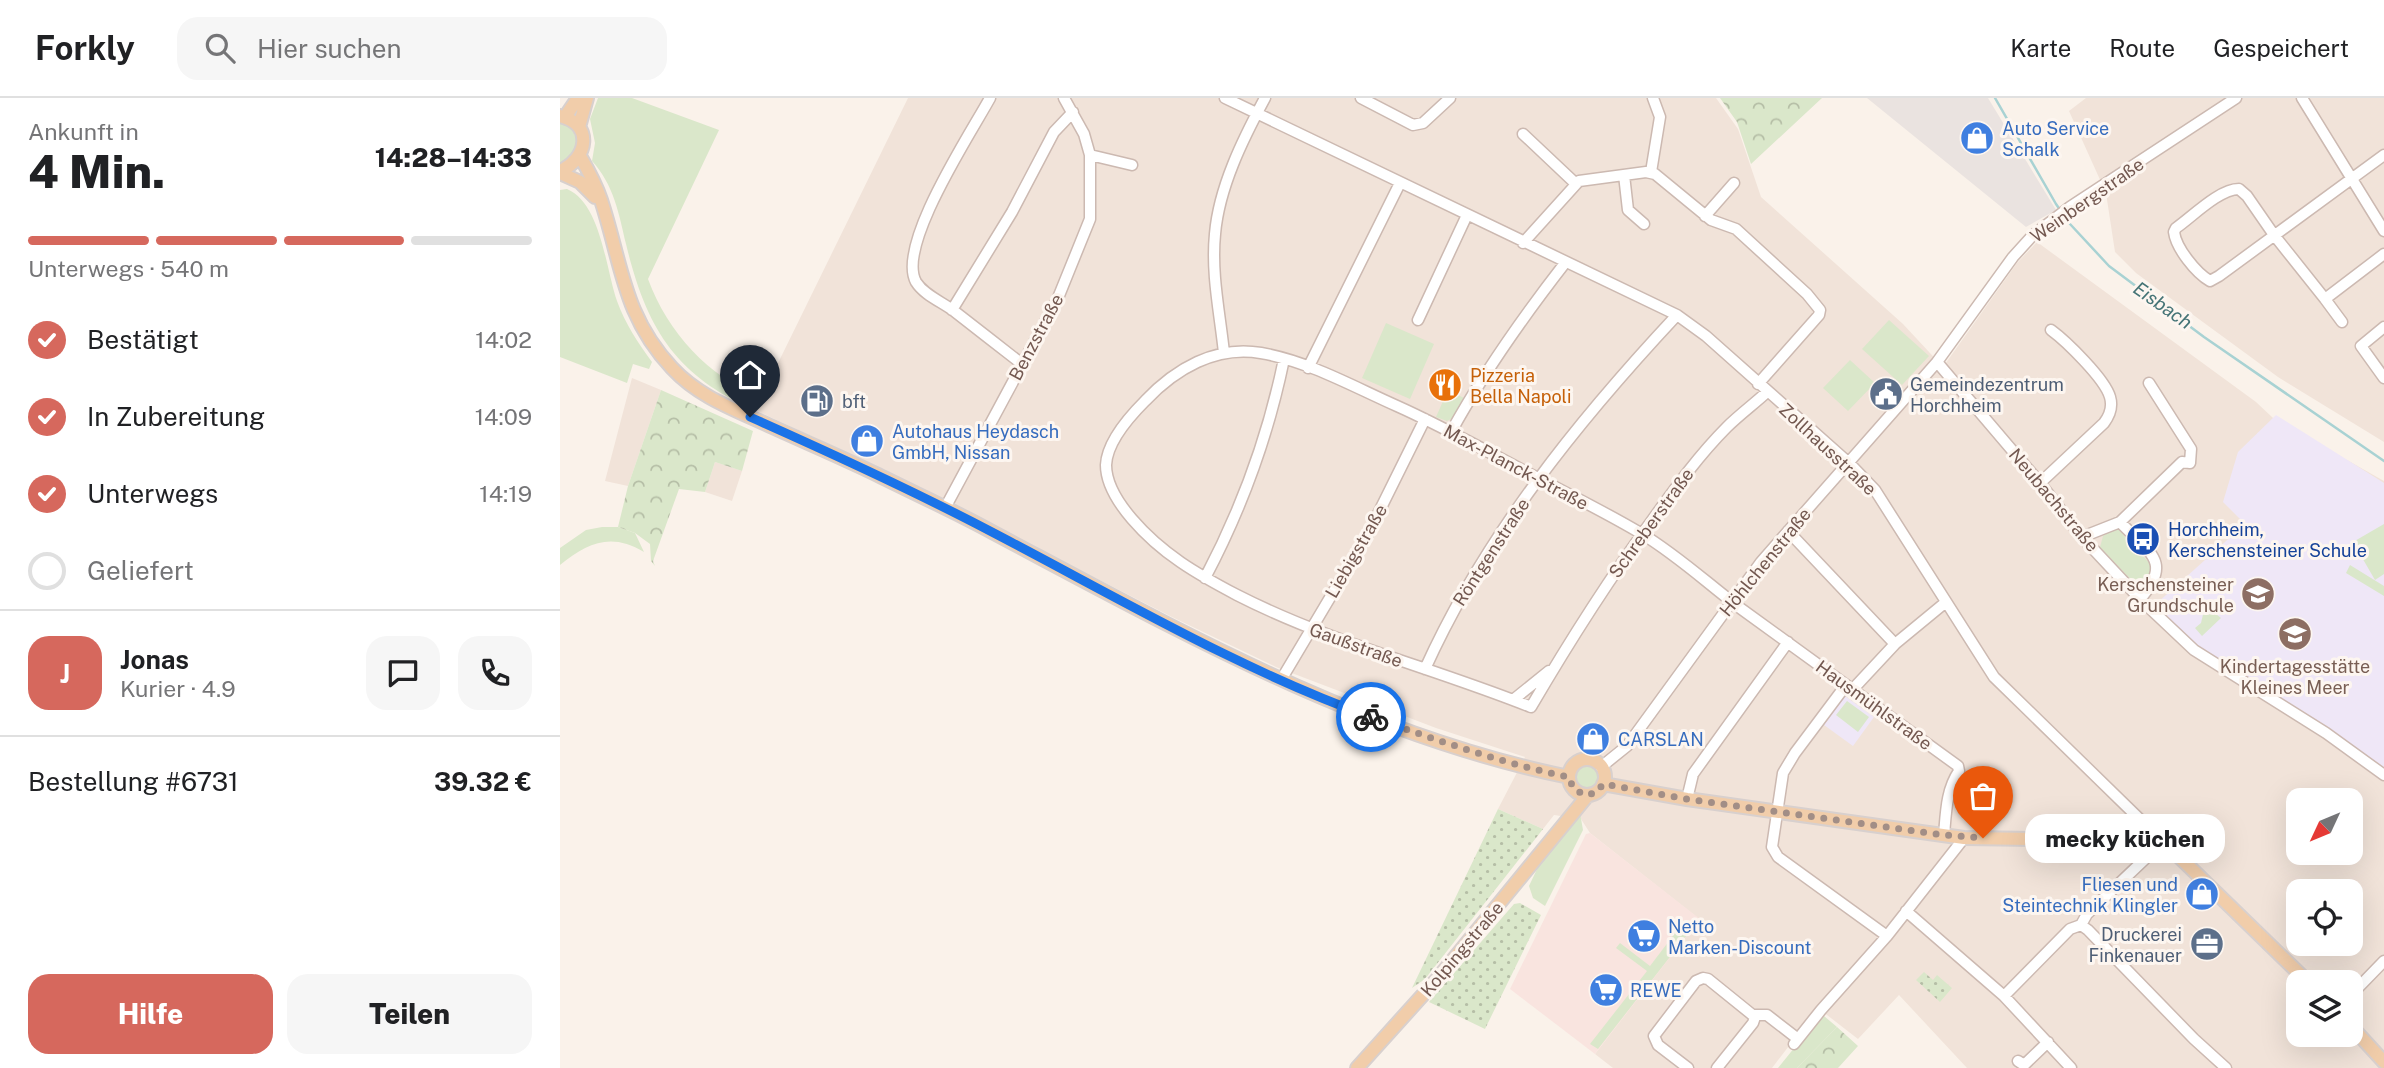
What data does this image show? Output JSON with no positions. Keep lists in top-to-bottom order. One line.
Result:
{"streets":{"main road":["Kolpingstraße"],"street":["Weinbergstraße","Benzstraße","Zollhausstraße","Max-Planck-Straße","Neubachstraße","Schreberstraße","Liebigstraße","Röntgenstraße","Höhlchenstraße","Gaußstraße","Hausmühlstraße"]},"crossings":[["Weinbergstraße","Neubachstraße"],["Weinbergstraße","Höhlchenstraße"],["Zollhausstraße","Schreberstraße"],["Zollhausstraße","Röntgenstraße"],["Zollhausstraße","Höhlchenstraße"],["Max-Planck-Straße","Schreberstraße"],["Max-Planck-Straße","Liebigstraße"],["Max-Planck-Straße","Röntgenstraße"],["Max-Planck-Straße","Höhlchenstraße"],["Max-Planck-Straße","Gaußstraße"],["Max-Planck-Straße","Hausmühlstraße"],["Neubachstraße","Höhlchenstraße"],["Schreberstraße","Gaußstraße"],["Liebigstraße","Gaußstraße"],["Röntgenstraße","Gaußstraße"],["Höhlchenstraße","Hausmühlstraße"],["Höhlchenstraße","Kolpingstraße"]],"water":["Eisbach"],"places":{"shop":["Auto Service Schalk","Autohaus Heydasch GmbH, Nissan","CARSLAN","Fliesen und Steintechnik Klingler"],"restaurant":["Pizzeria Bella Napoli"],"public building":["Gemeindezentrum Horchheim"],"fuel station":["bft"],"bus stop":["Horchheim, Kerschensteiner Schule"],"school or university":["Kerschensteiner Grundschule","Kindertagesstätte Kleines Meer"],"other":["mecky küchen"],"supermarket":["Netto Marken-Discount","REWE"],"office":["Druckerei Finkenauer"]},"north":"bottom left","page":{"header":"Forkly","search":"Hier suchen","nav":["Karte","Route","Gespeichert"],"heading":["4 Min.","Ankunft in","14:28–14:33"],"panel":["Jonas","Kurier · 4.9","Bestellung #6731","39.32 €"],"bar":"Unterwegs · 540 m","list":[["Bestätigt","14:02"],["In Zubereitung","14:09"],["Unterwegs","14:19"],"Geliefert"],"round":"J","bubble":"mecky küchen","buttons":["Hilfe","Teilen"]}}
